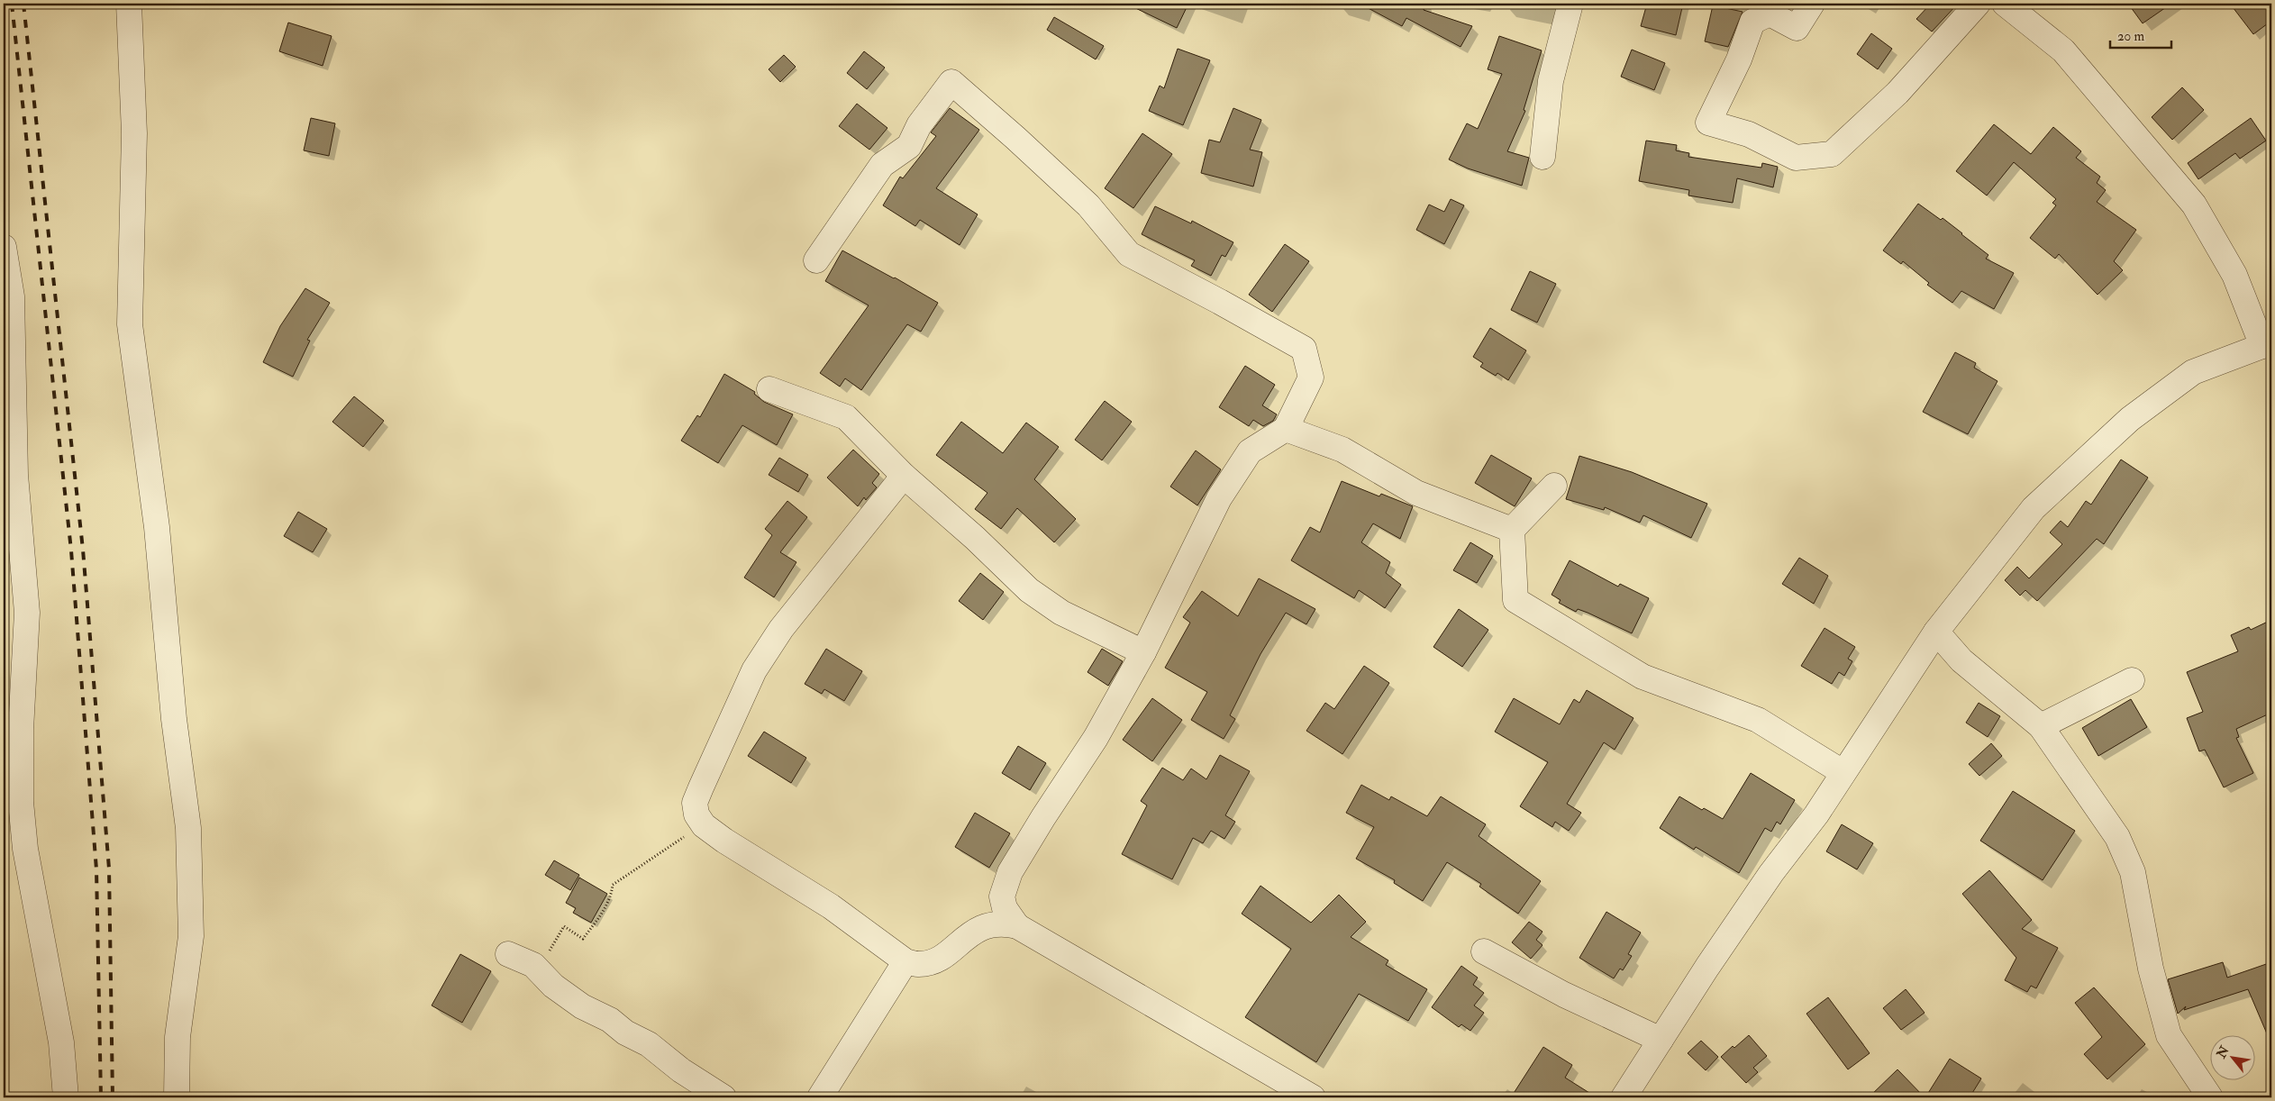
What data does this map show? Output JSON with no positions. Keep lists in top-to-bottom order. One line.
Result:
{"scale_bar":"20 m","north":"top left"}
